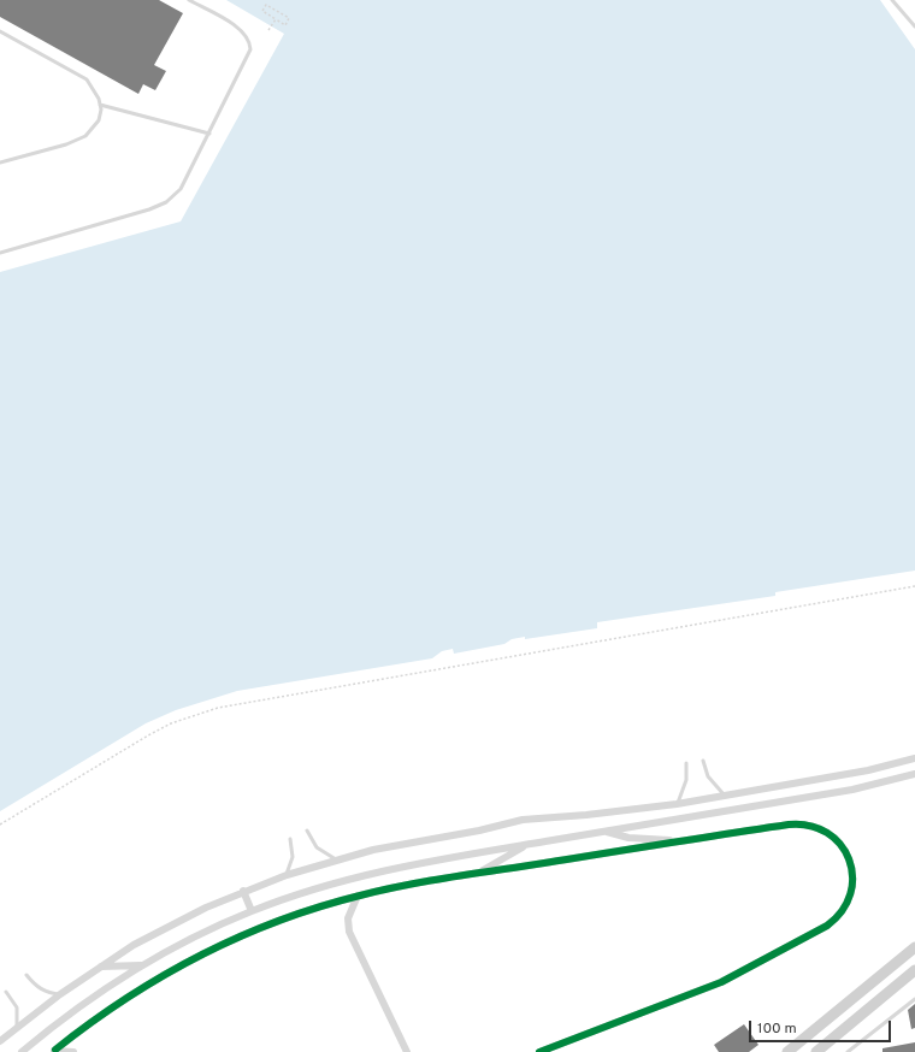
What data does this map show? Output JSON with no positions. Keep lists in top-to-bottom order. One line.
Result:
{"scale_bar":"100 m"}
